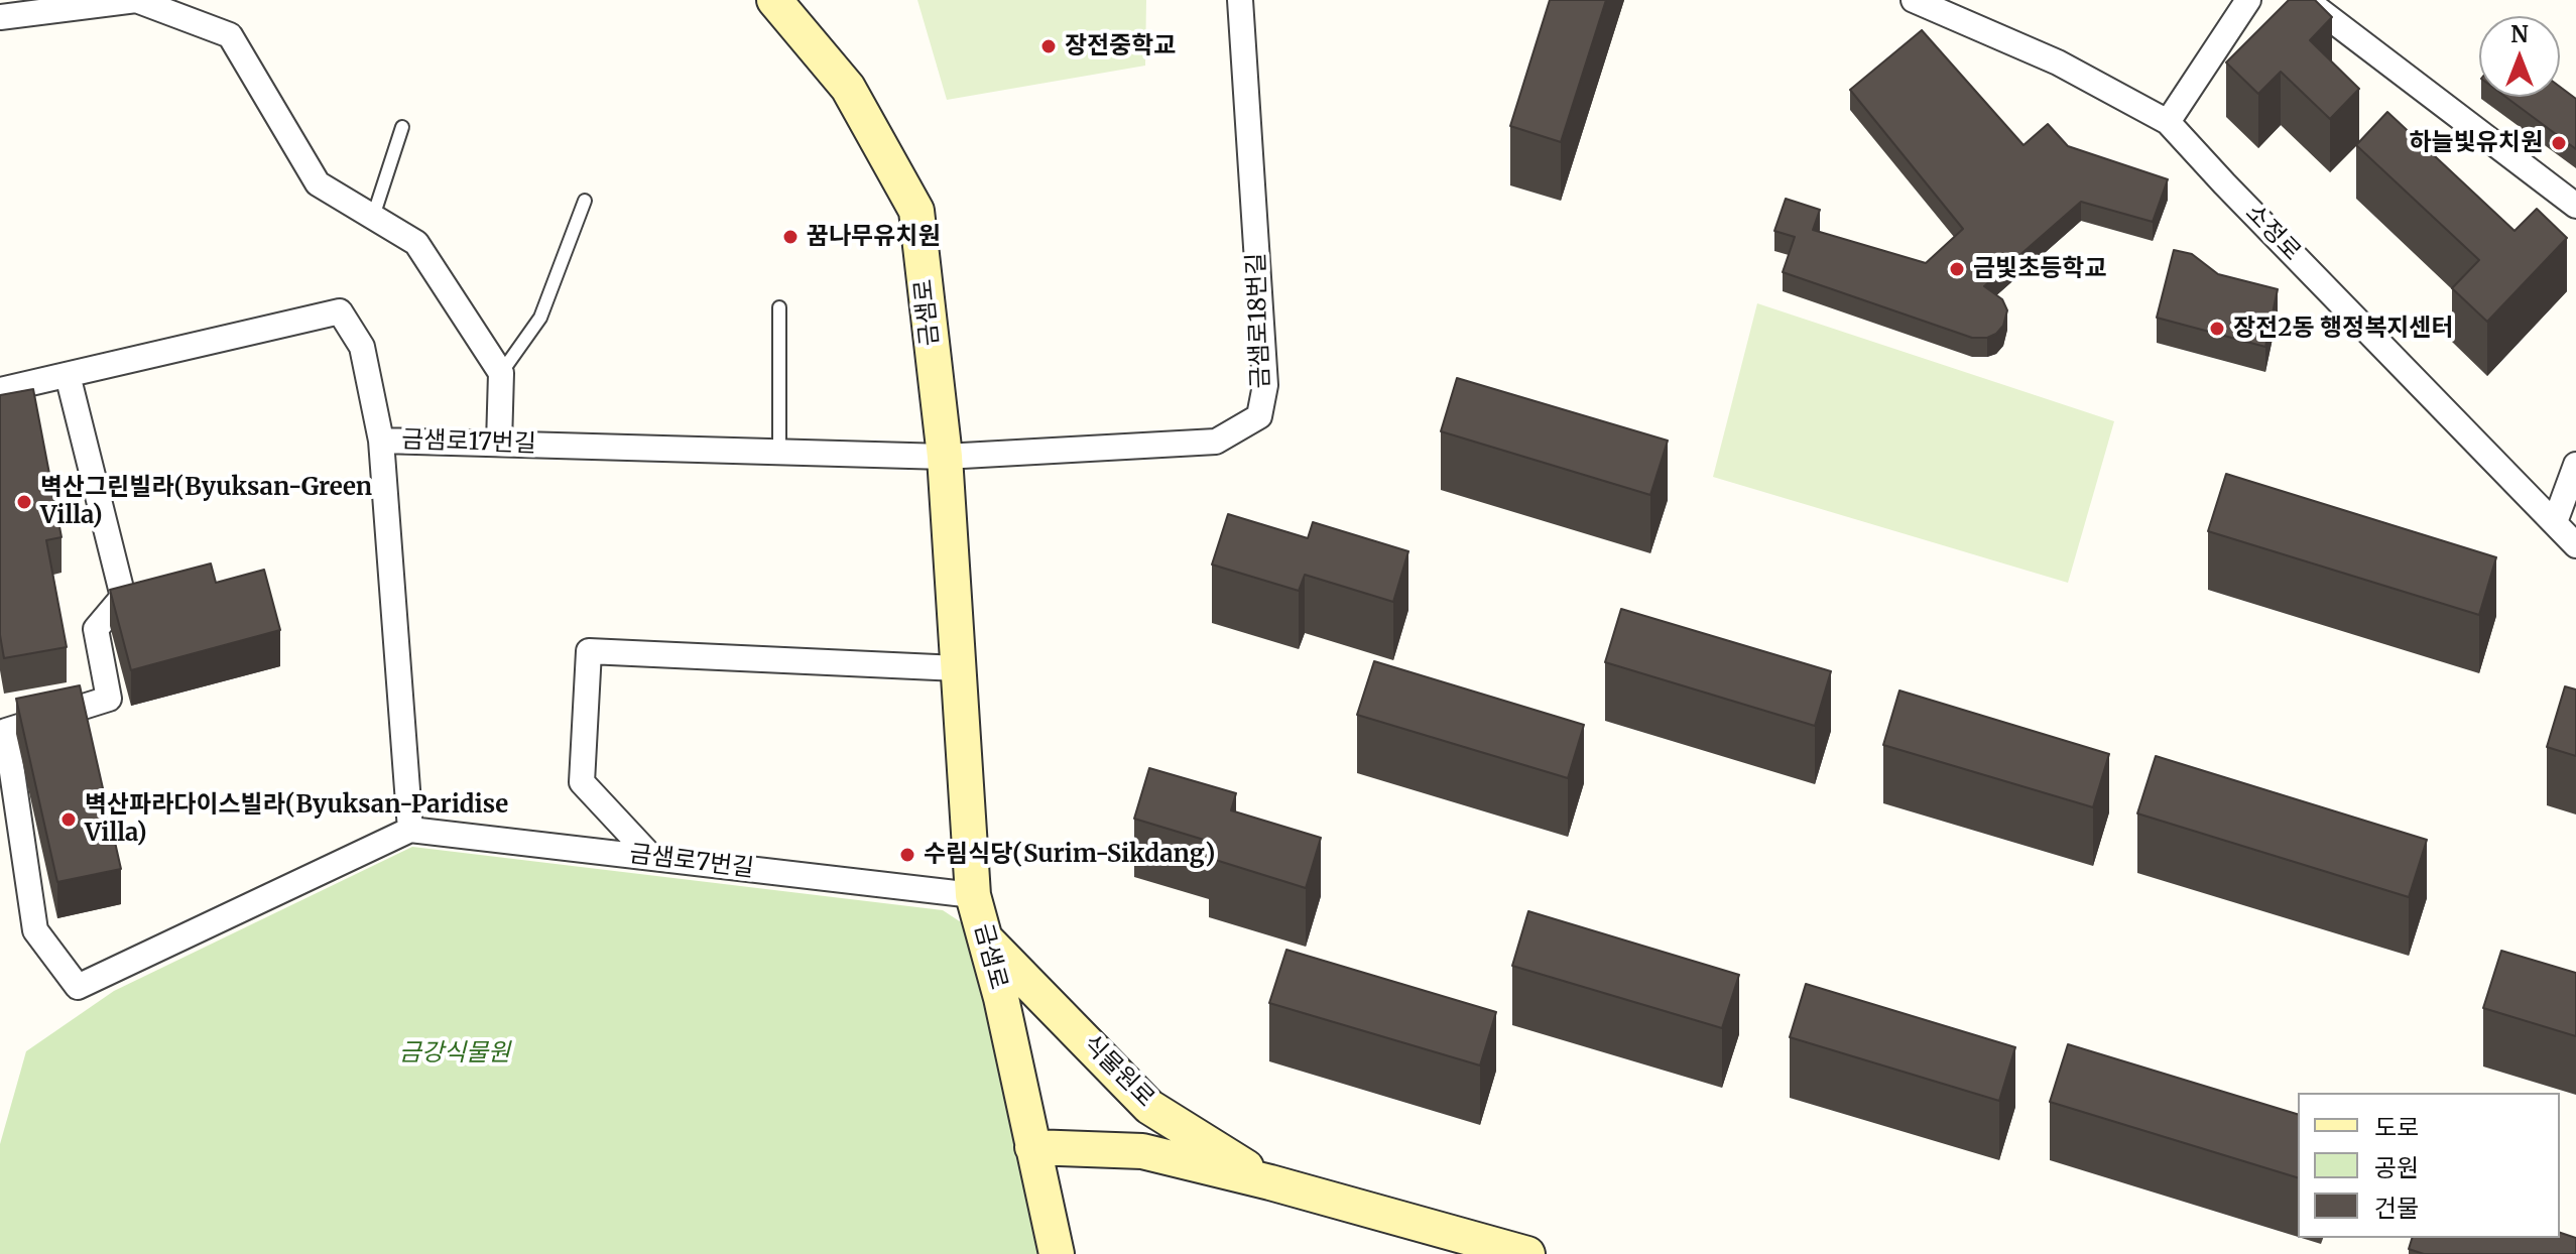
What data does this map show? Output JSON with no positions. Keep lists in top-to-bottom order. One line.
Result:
{"streets":{"main road":["금샘로","식물원로"],"street":["소정로","금샘로18번길","금샘로17번길","금샘로7번길"]},"crossings":[["금샘로","금샘로18번길"],["금샘로","금샘로17번길"],["금샘로","금샘로7번길"],["금샘로","식물원로"],["금샘로18번길","금샘로17번길"]],"parks":["금강식물원"],"places":["장전중학교","하늘빛유치원","꿈나무유치원","금빛초등학교","장전2동 행정복지센터","벽산그린빌라(Byuksan-Green Villa)","벽산파라다이스빌라(Byuksan-Paridise Villa)","수림식당(Surim-Sikdang)"],"legend":["도로","공원","건물"],"north":"top"}
